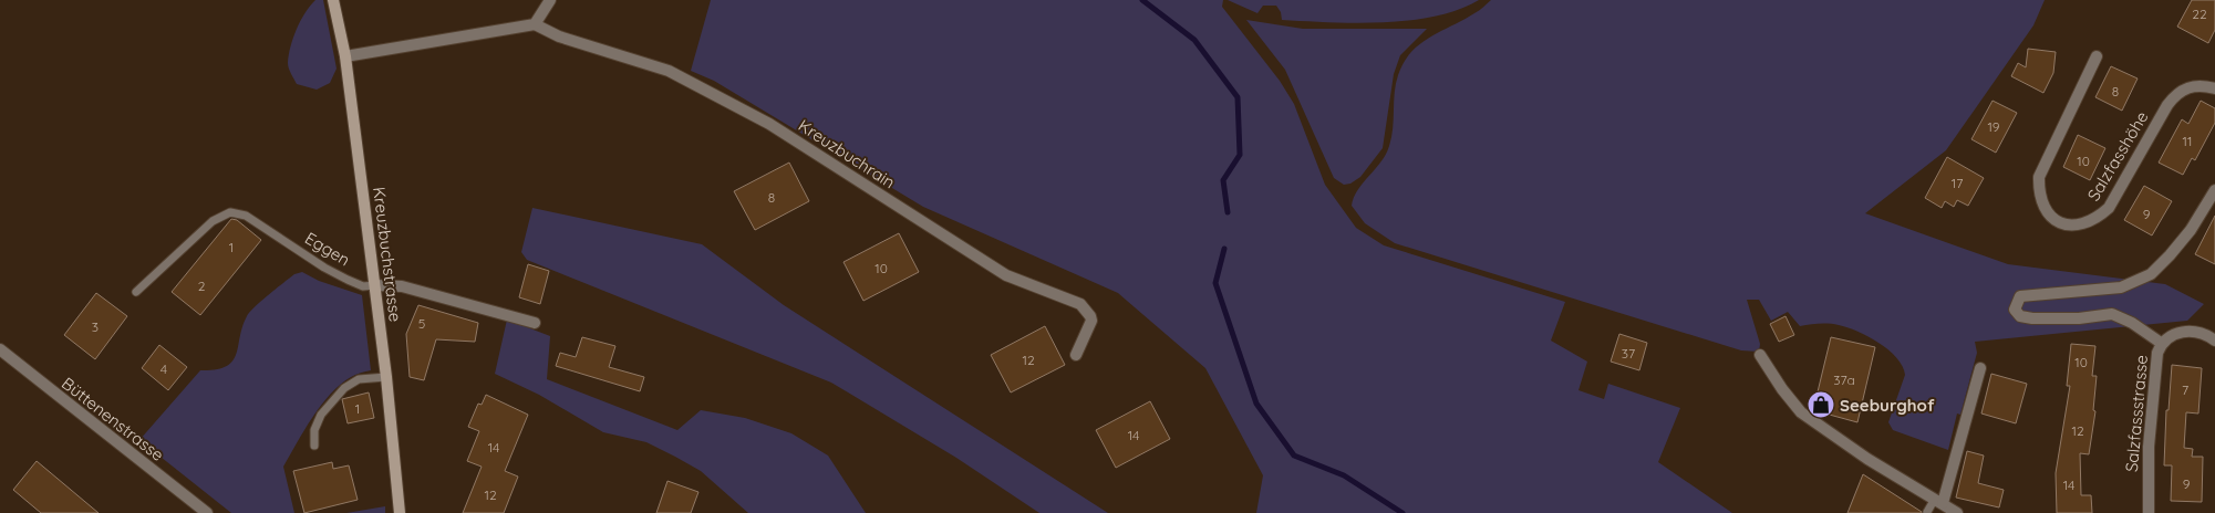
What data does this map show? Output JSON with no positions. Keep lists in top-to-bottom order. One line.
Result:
{"streets":{"street":["Kreuzbuchrain","Salzfasshöhe","Eggen","Kreuzbuchstrasse","Salzfassstrasse","Büttenenstrasse"]},"crossings":[["Eggen","Kreuzbuchstrasse"]],"places":{"shop":["Seeburghof"]},"house_numbers":["22","8","19","11","10","17","8","9","1","10","2","5","3","37","12","10","4","37a","7","1","12","14","14","9","14","12"]}
